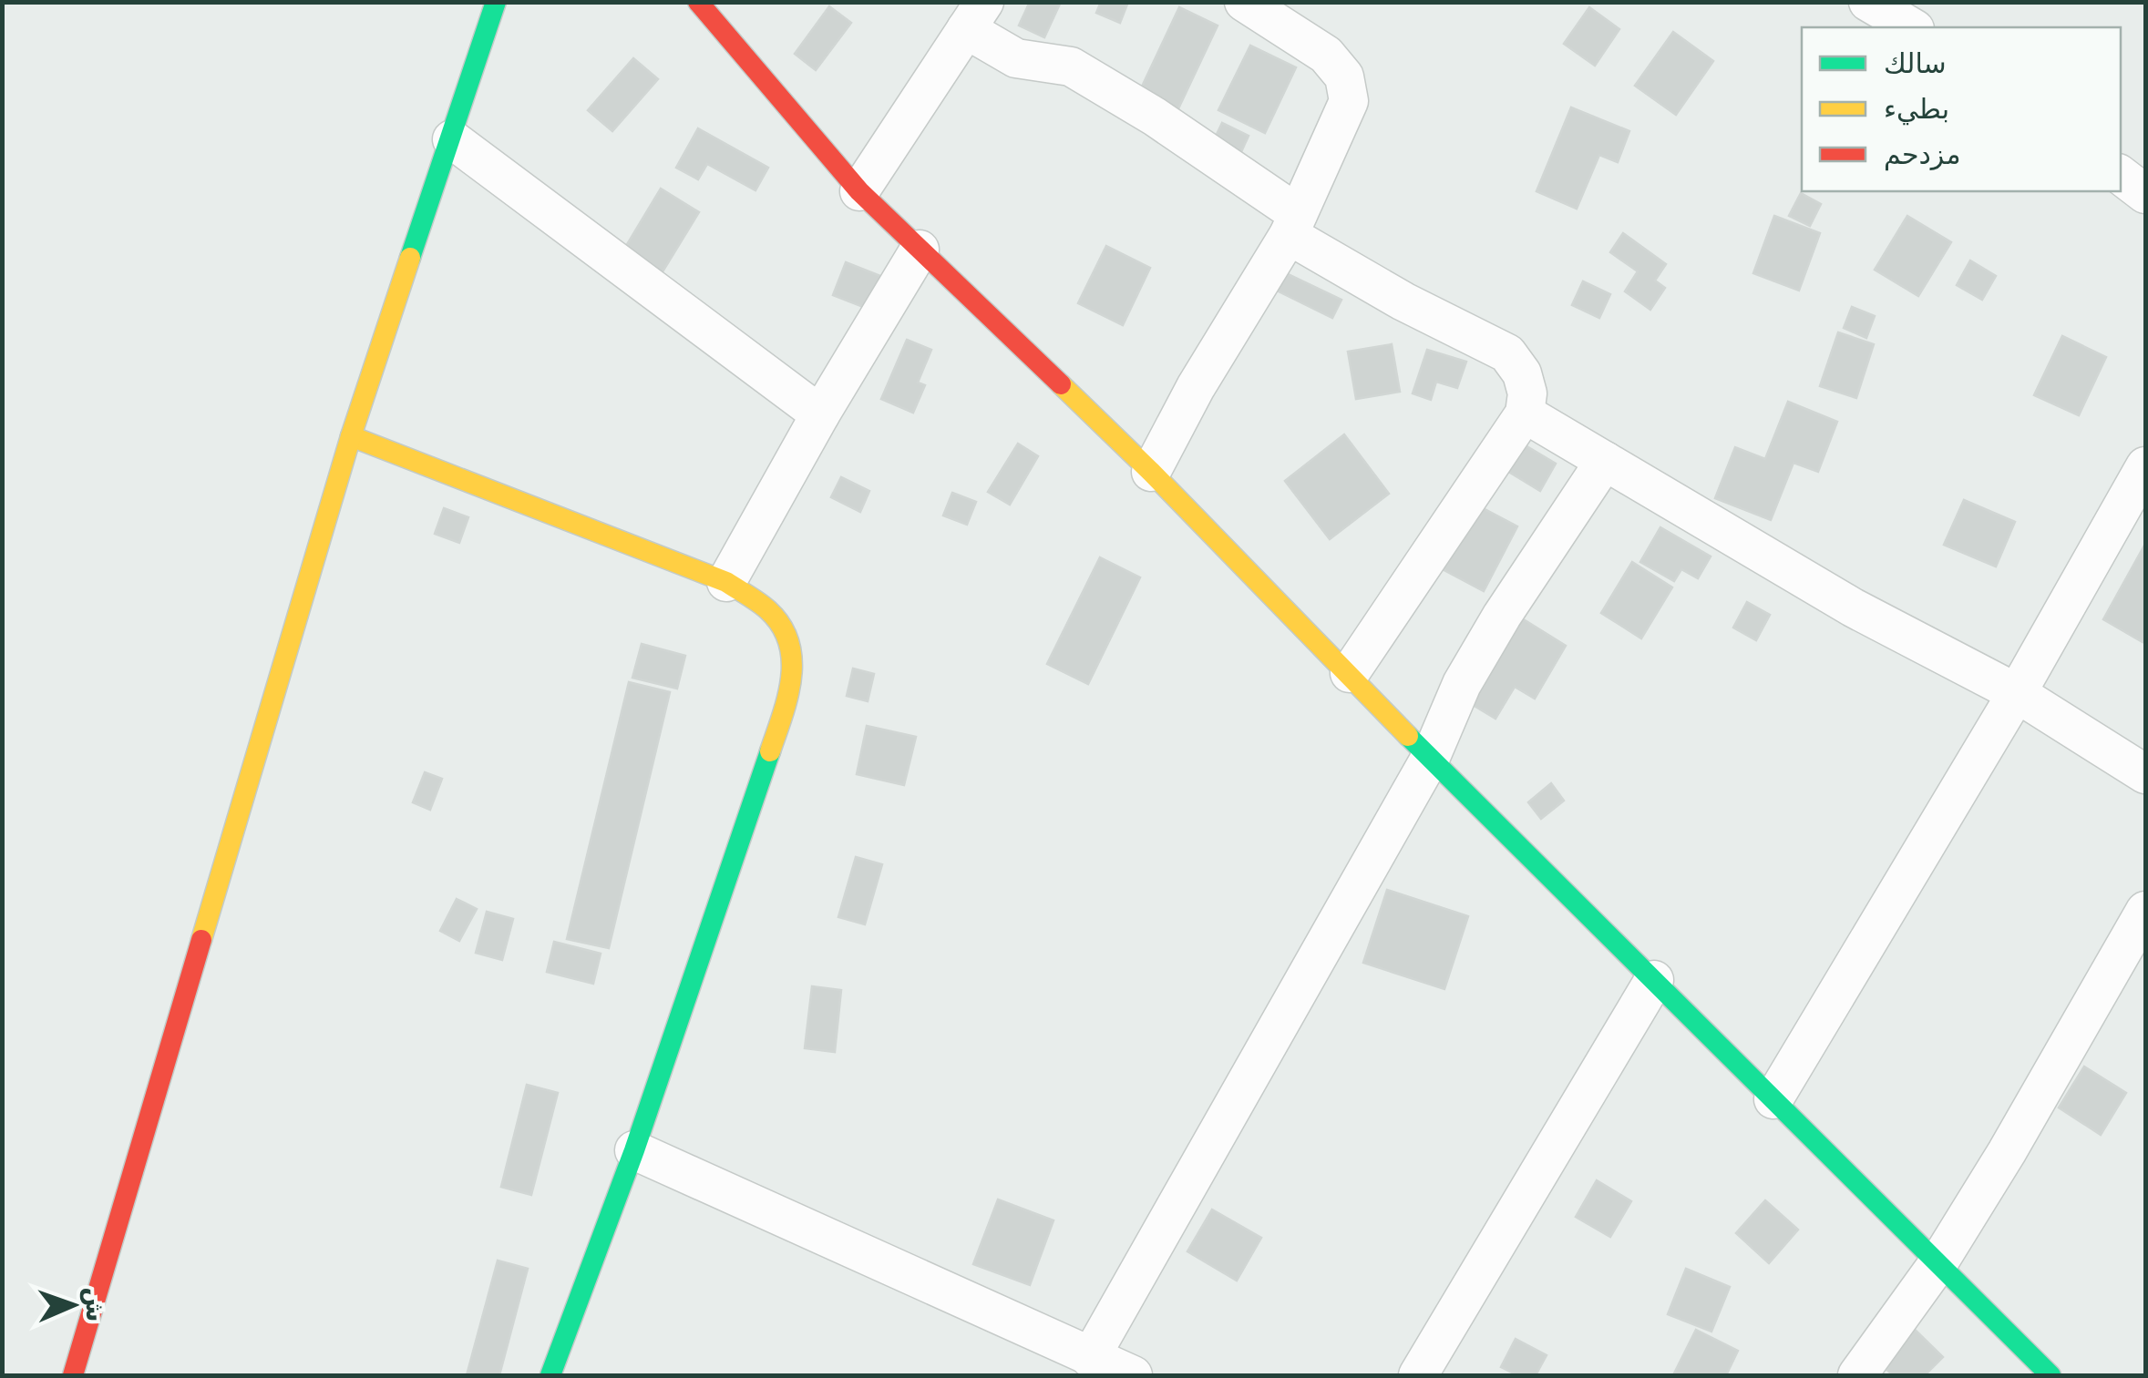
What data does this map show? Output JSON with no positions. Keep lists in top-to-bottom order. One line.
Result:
{"legend":["سالك","بطيء","مزدحم"],"north":"right"}
